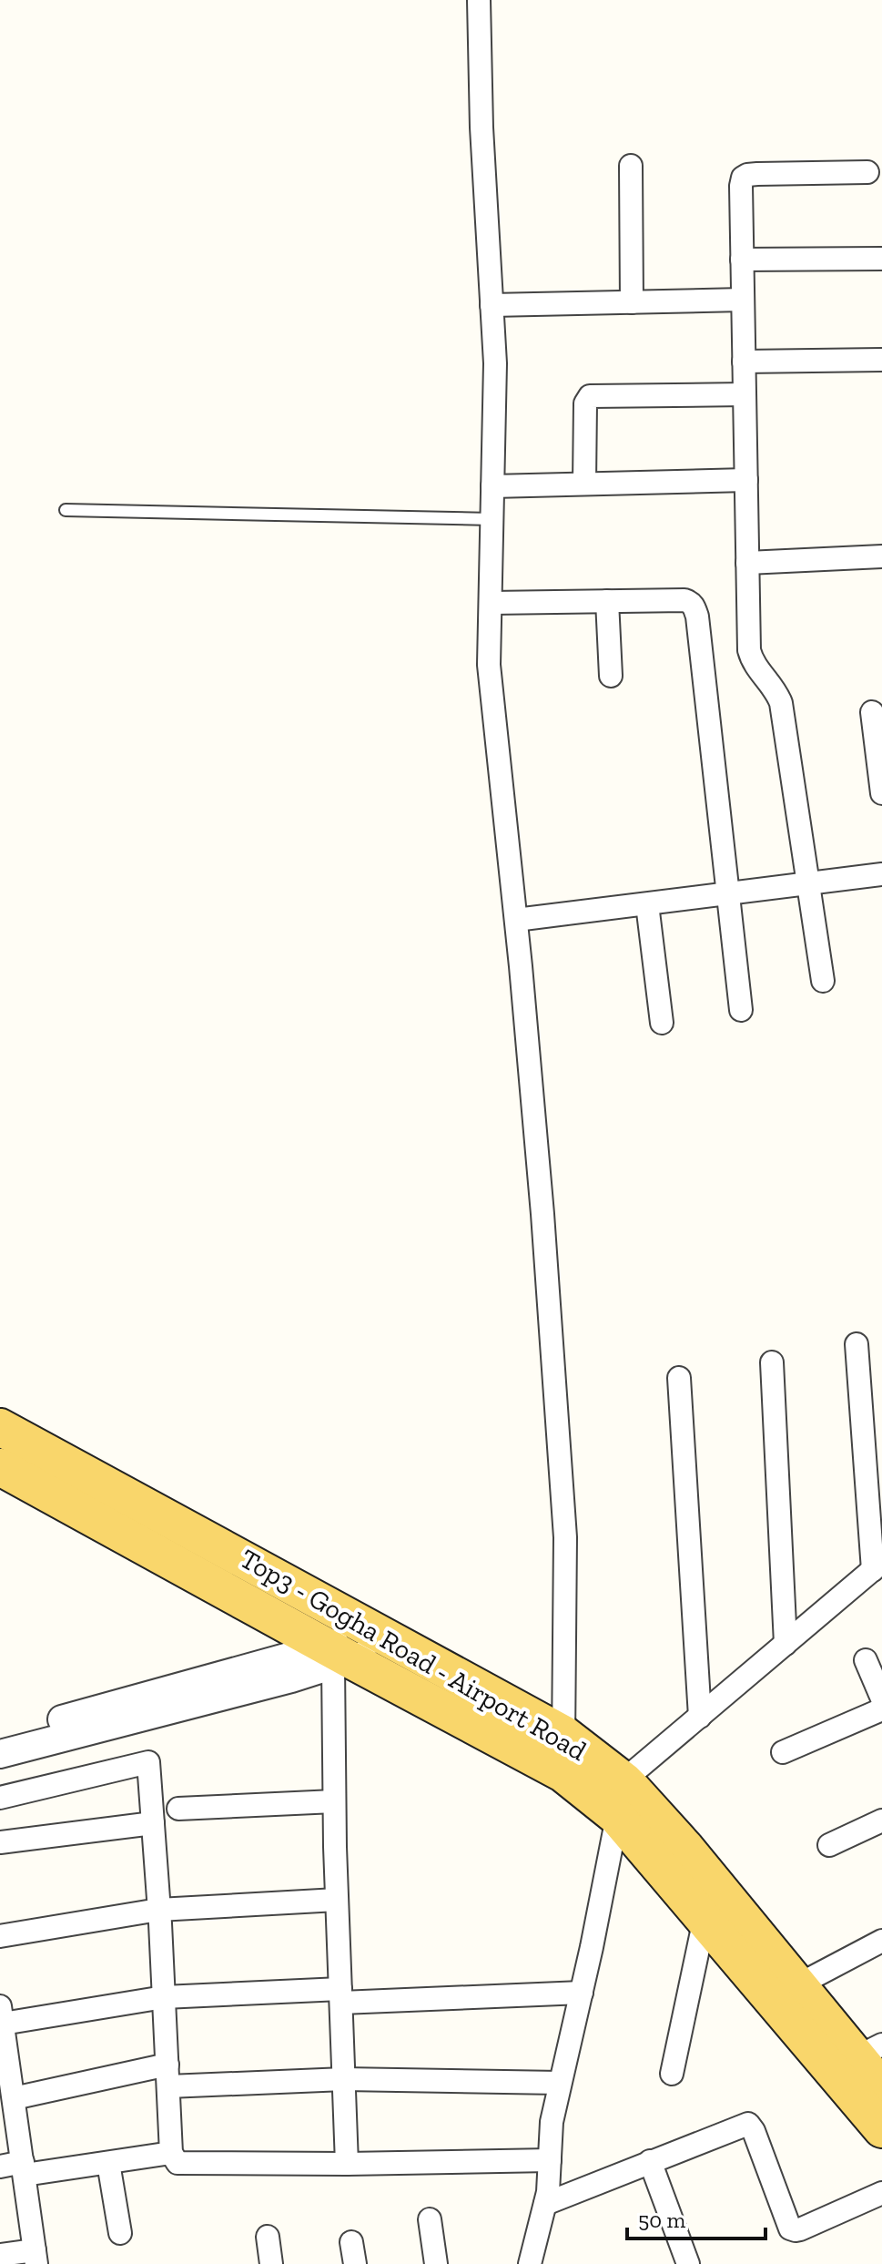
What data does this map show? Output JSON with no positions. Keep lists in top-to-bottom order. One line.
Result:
{"streets":{"main road":["Top3 - Gogha Road - Airport Road"]},"scale_bar":"50 m"}
